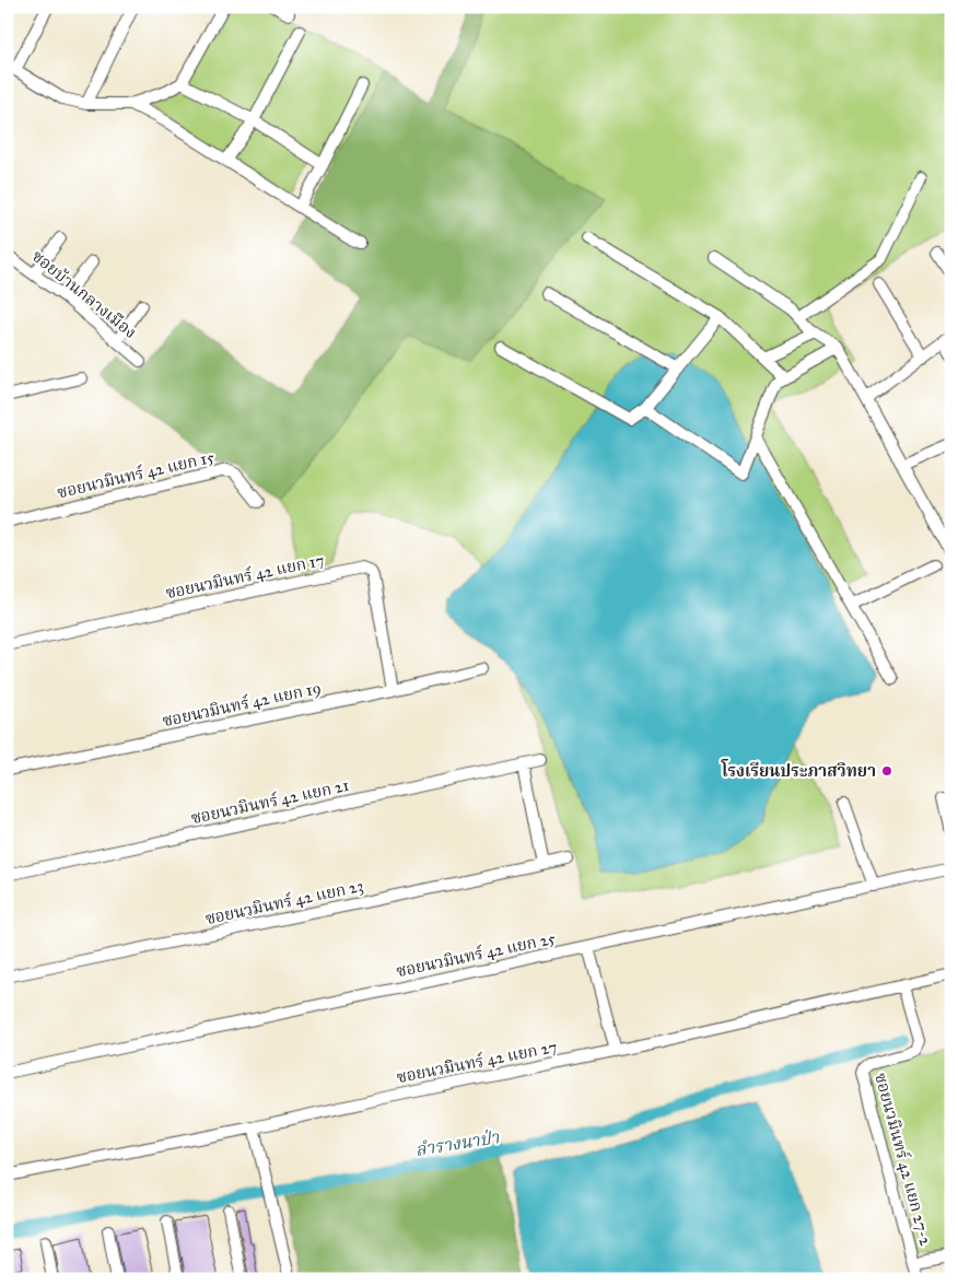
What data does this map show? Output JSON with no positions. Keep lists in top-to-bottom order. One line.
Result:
{"streets":{"street":["ซอยบ้านกลางเมือง","ซอยนวมินทร์ 42 แยก 15","ซอยนวมินทร์ 42 แยก 17","ซอยนวมินทร์ 42 แยก 19","ซอยนวมินทร์ 42 แยก 21","ซอยนวมินทร์ 42 แยก 23","ซอยนวมินทร์ 42 แยก 25","ซอยนวมินทร์ 42 แยก 27","ซอยนวมินทร์ 42 แยก 27-2"]},"crossings":[["ซอยนวมินทร์ 42 แยก 17","ซอยนวมินทร์ 42 แยก 19"],["ซอยนวมินทร์ 42 แยก 27","ซอยนวมินทร์ 42 แยก 27-2"]],"water":["ลำรางนาป่า"],"places":["โรงเรียนประภาสวิทยา"]}
